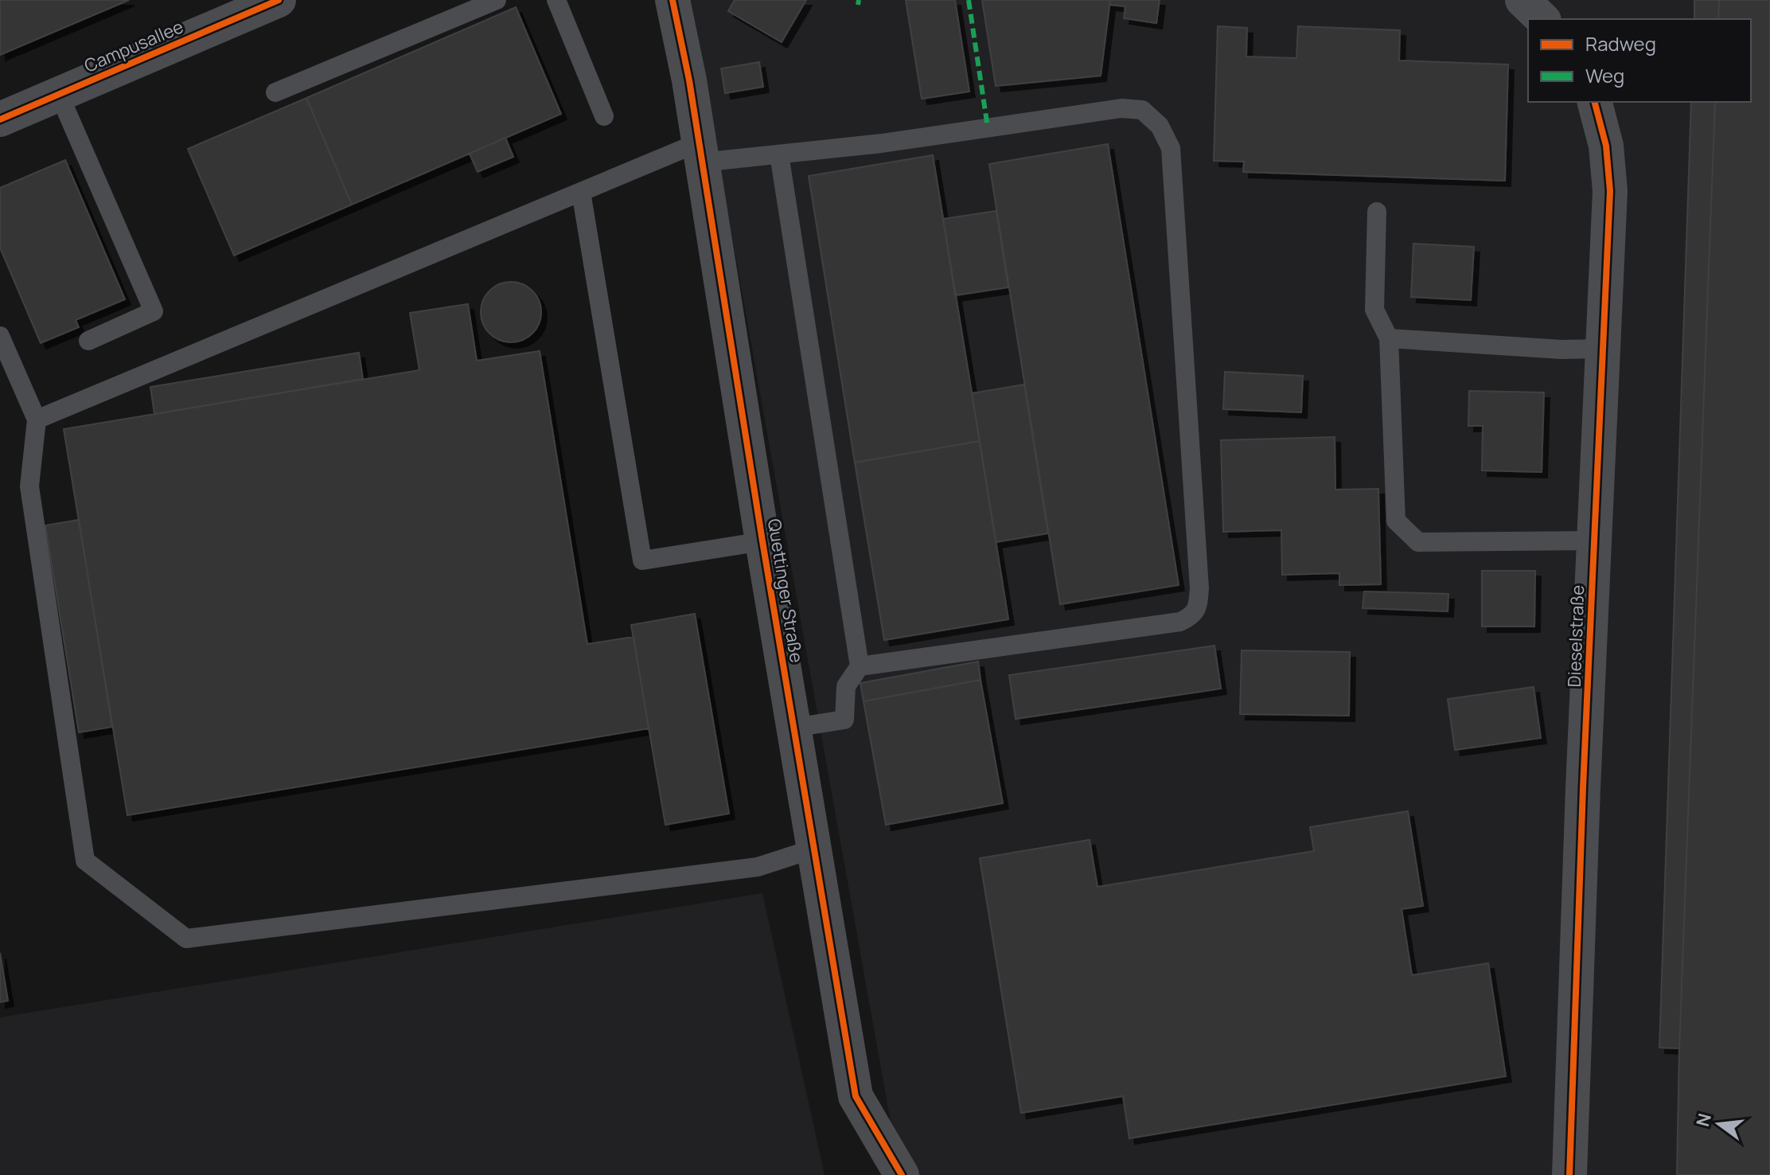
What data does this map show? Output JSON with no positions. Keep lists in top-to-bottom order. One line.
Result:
{"streets":{"street":["Campusallee","Quettinger Straße","Dieselstraße"]},"legend":["Radweg","Weg"],"north":"left"}
